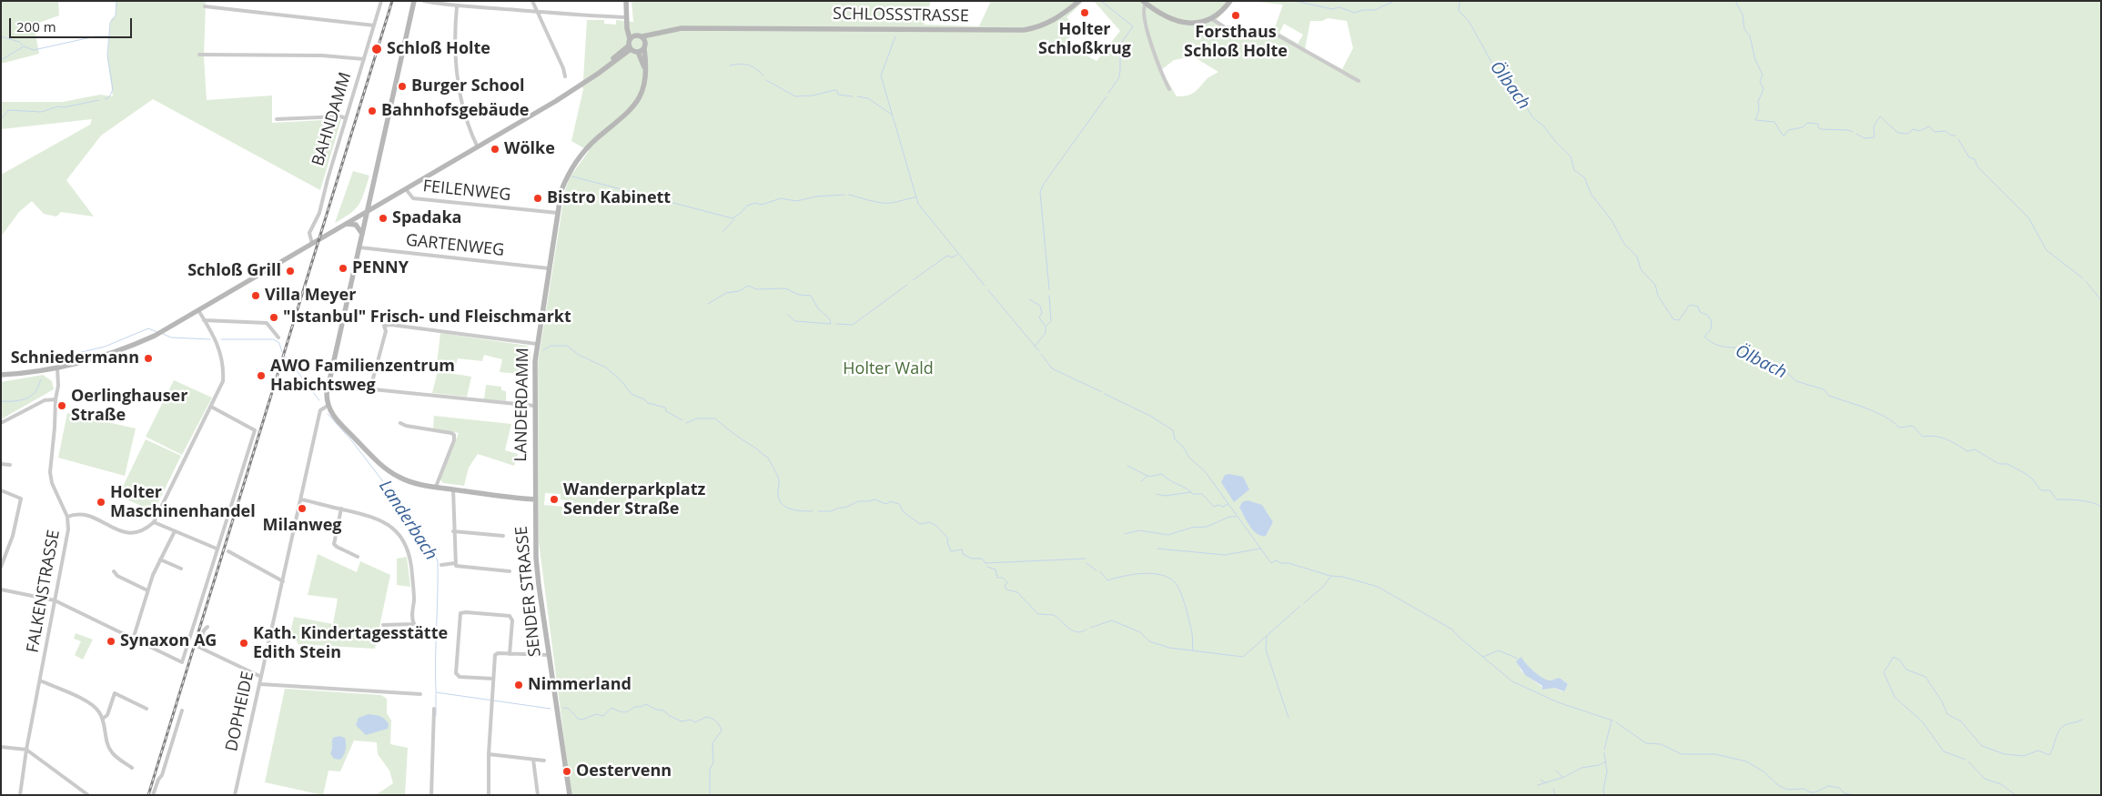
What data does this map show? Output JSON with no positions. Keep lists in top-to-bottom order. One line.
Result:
{"streets":{"main road":["SCHLOSSSTRASSE","LANDERDAMM","SENDER STRASSE"],"street":["BAHNDAMM","FEILENWEG","GARTENWEG","FALKENSTRASSE","DOPHEIDE"]},"crossings":[["SCHLOSSSTRASSE","LANDERDAMM"],["FEILENWEG","LANDERDAMM"],["GARTENWEG","LANDERDAMM"],["LANDERDAMM","SENDER STRASSE"]],"water":["Ölbach","Landerbach"],"parks":["Holter Wald"],"places":["Holter Schloßkrug","Forsthaus Schloß Holte","Schloß Holte","Burger School","Bahnhofsgebäude","Wölke","Bistro Kabinett","Spadaka","PENNY","Schloß Grill","Villa Meyer","\"Istanbul\" Frisch- und Fleischmarkt","Schniedermann","AWO Familienzentrum Habichtsweg","Oerlinghauser Straße","Wanderparkplatz Sender Straße","Holter Maschinenhandel","Milanweg","Synaxon AG","Kath. Kindertagesstätte Edith Stein","Nimmerland","Oestervenn"],"scale_bar":"200 m"}
